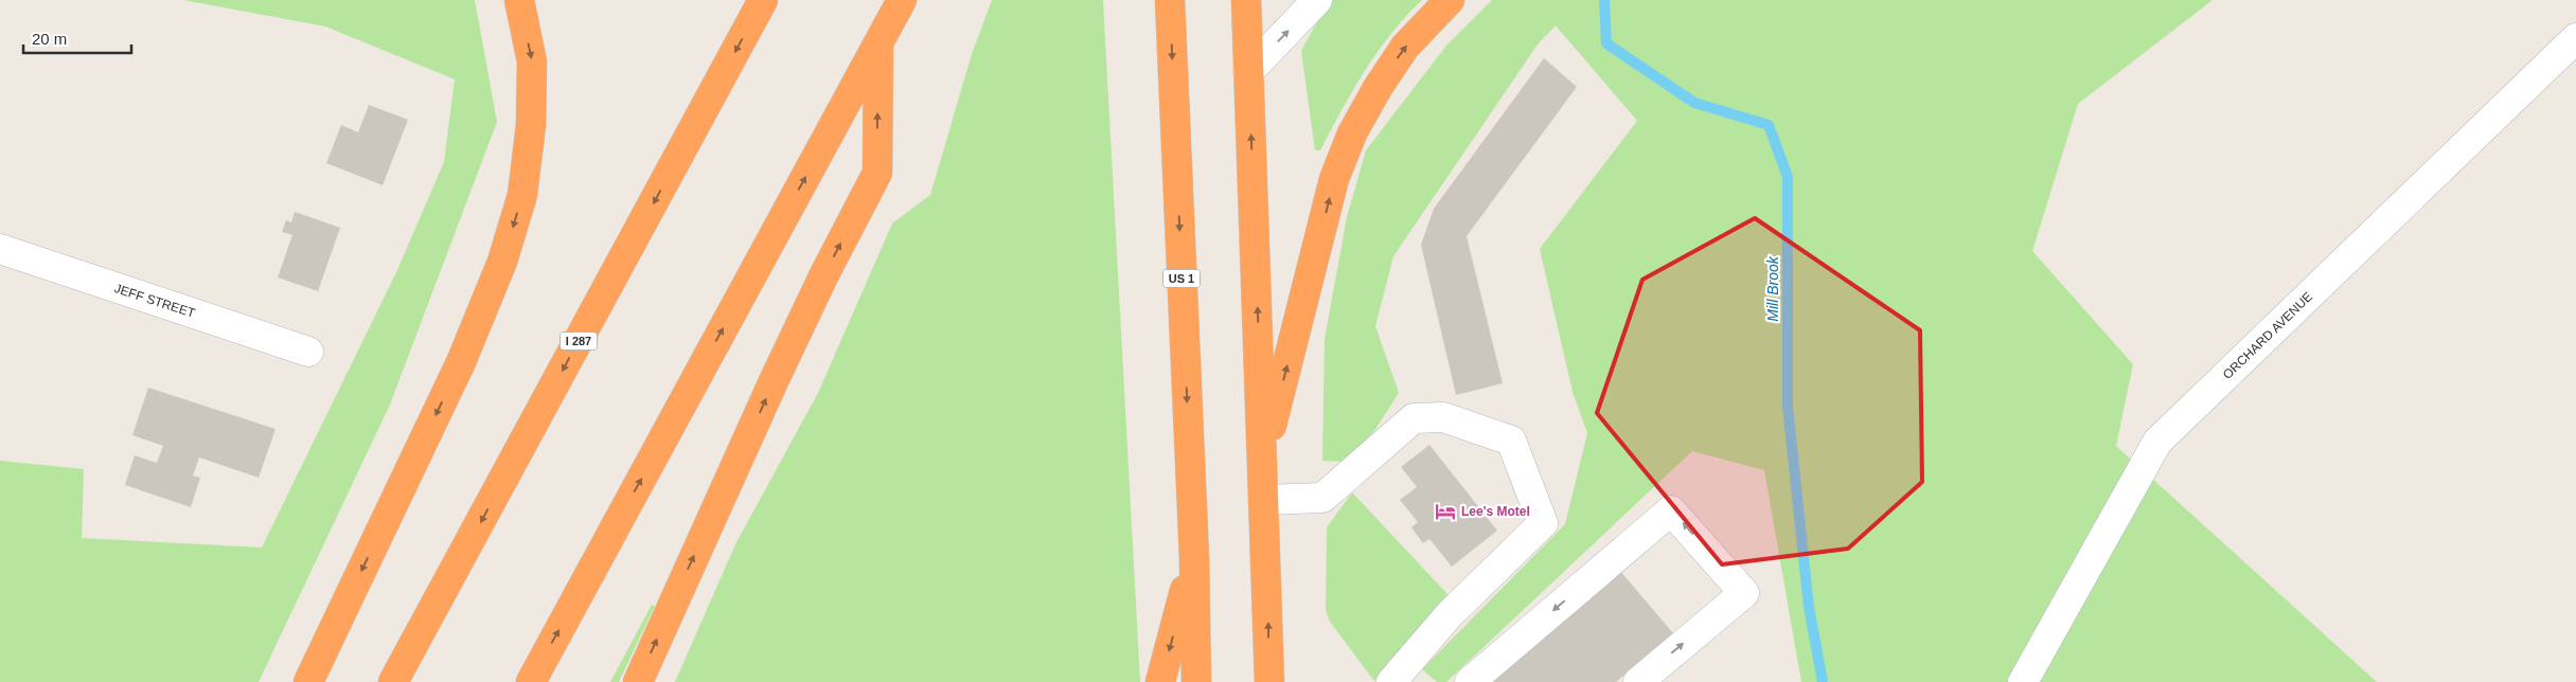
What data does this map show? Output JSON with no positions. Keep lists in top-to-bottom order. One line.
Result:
{"streets":{"highway":["US 1","I 287"],"street":["JEFF STREET","ORCHARD AVENUE"]},"water":["Mill Brook"],"places":{"hotel":["Lee's Motel"]},"scale_bar":"20 m"}
